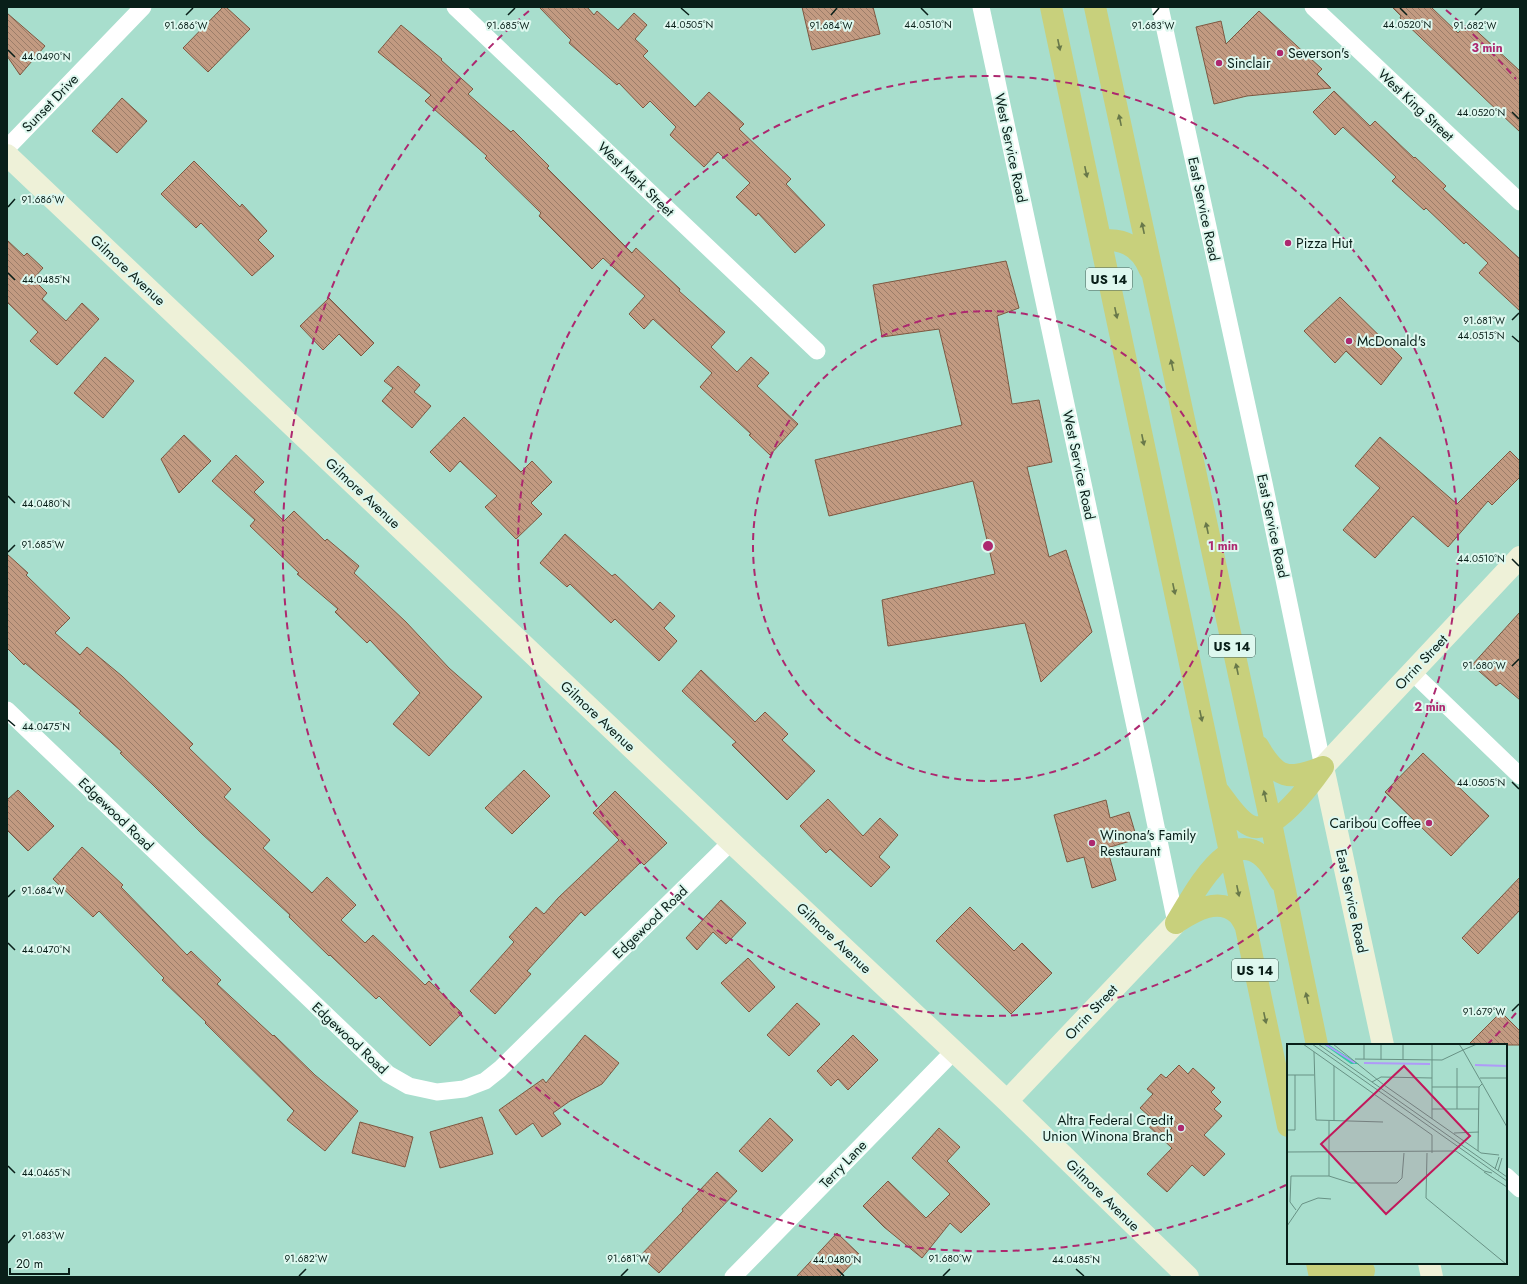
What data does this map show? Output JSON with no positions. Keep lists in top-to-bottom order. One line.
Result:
{"streets":{"highway":["US 14"],"street":["Sunset Drive","West King Street","West Service Road","West Mark Street","East Service Road","Gilmore Avenue","Orrin Street","Edgewood Road","Terry Lane"]},"crossings":[["West Service Road","Orrin Street"],["East Service Road","Orrin Street"],["Gilmore Avenue","Orrin Street"],["Gilmore Avenue","Edgewood Road"],["Gilmore Avenue","Terry Lane"]],"places":["Severson's","Sinclair","Pizza Hut","McDonald's","Caribou Coffee","Winona's Family Restaurant","Altra Federal Credit Union Winona Branch"],"scale_bar":"20 m","coordinates":["44.0505°N","44.0510°N","44.0520°N","91.686°W","91.685°W","91.684°W","91.683°W","91.682°W","44.0490°N","44.0485°N","91.681°W","44.0515°N","44.0480°N","91.680°W","44.0475°N","44.0470°N","91.679°W","44.0465°N"],"rings":["3 min","1 min","2 min"]}
